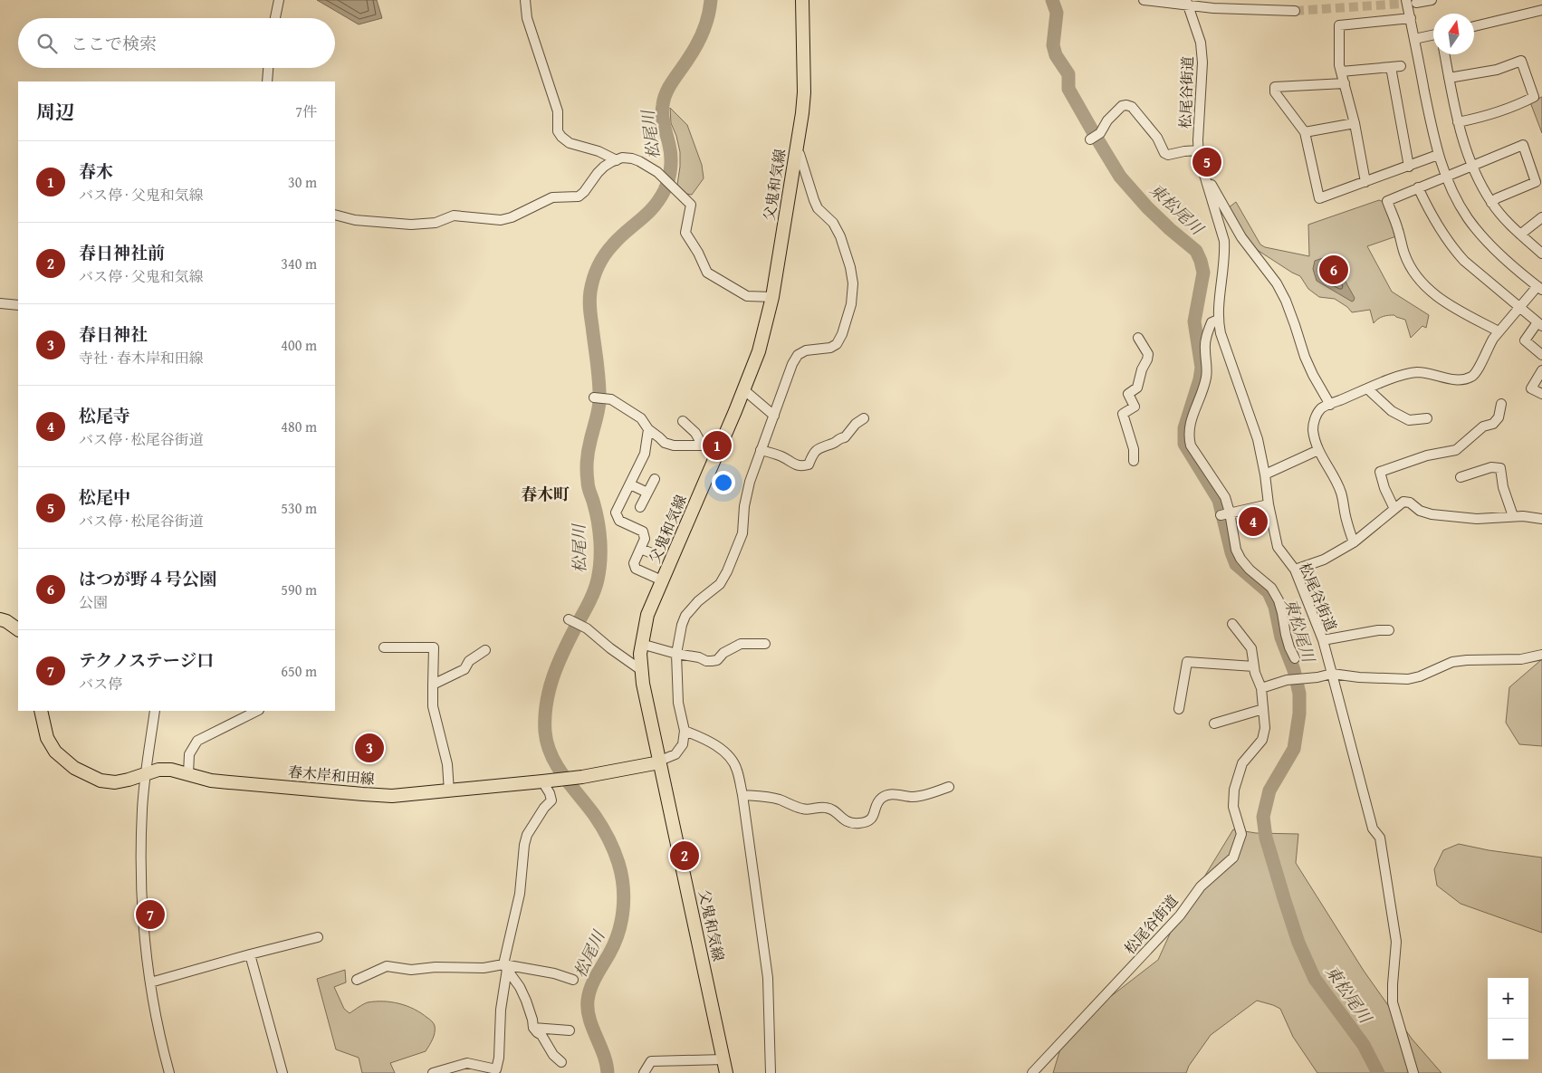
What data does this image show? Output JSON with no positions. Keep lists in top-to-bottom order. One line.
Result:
{"streets":{"main road":["父鬼和気線","春木岸和田線"],"street":["松尾谷街道"]},"crossings":[["父鬼和気線","春木岸和田線"]],"districts":["春木町"],"water":["松尾川","東松尾川"],"north":"top","page":{"search":"ここで検索","heading":["周辺","7件"],"list":[{"mark":"1","name":"春木","note":"バス停 · 父鬼和気線","value":"30 m"},{"mark":"2","name":"春日神社前","note":"バス停 · 父鬼和気線","value":"340 m"},{"mark":"3","name":"春日神社","note":"寺社 · 春木岸和田線","value":"400 m"},{"mark":"4","name":"松尾寺","note":"バス停 · 松尾谷街道","value":"480 m"},{"mark":"5","name":"松尾中","note":"バス停 · 松尾谷街道","value":"530 m"},{"mark":"6","name":"はつが野４号公園","note":"公園","value":"590 m"},{"mark":"7","name":"テクノステージ口","note":"バス停","value":"650 m"}],"pins":["5","6","1","4","3","2","7"],"map_buttons":["+","−"]}}
